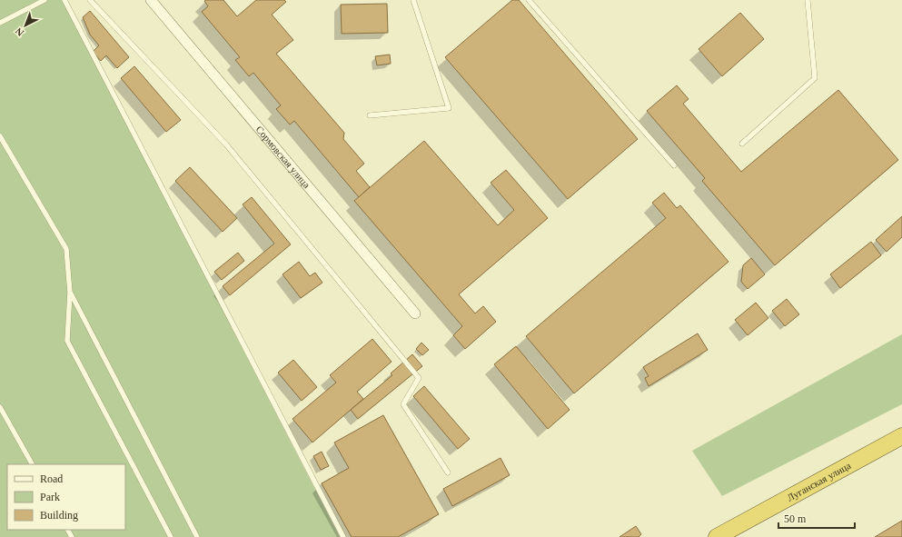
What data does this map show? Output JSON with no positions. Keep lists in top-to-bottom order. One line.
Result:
{"streets":{"highway":["Луганская улица"],"street":["Сормовская улица"]},"legend":["Road","Park","Building"],"scale_bar":"50 m","north":"bottom left"}
